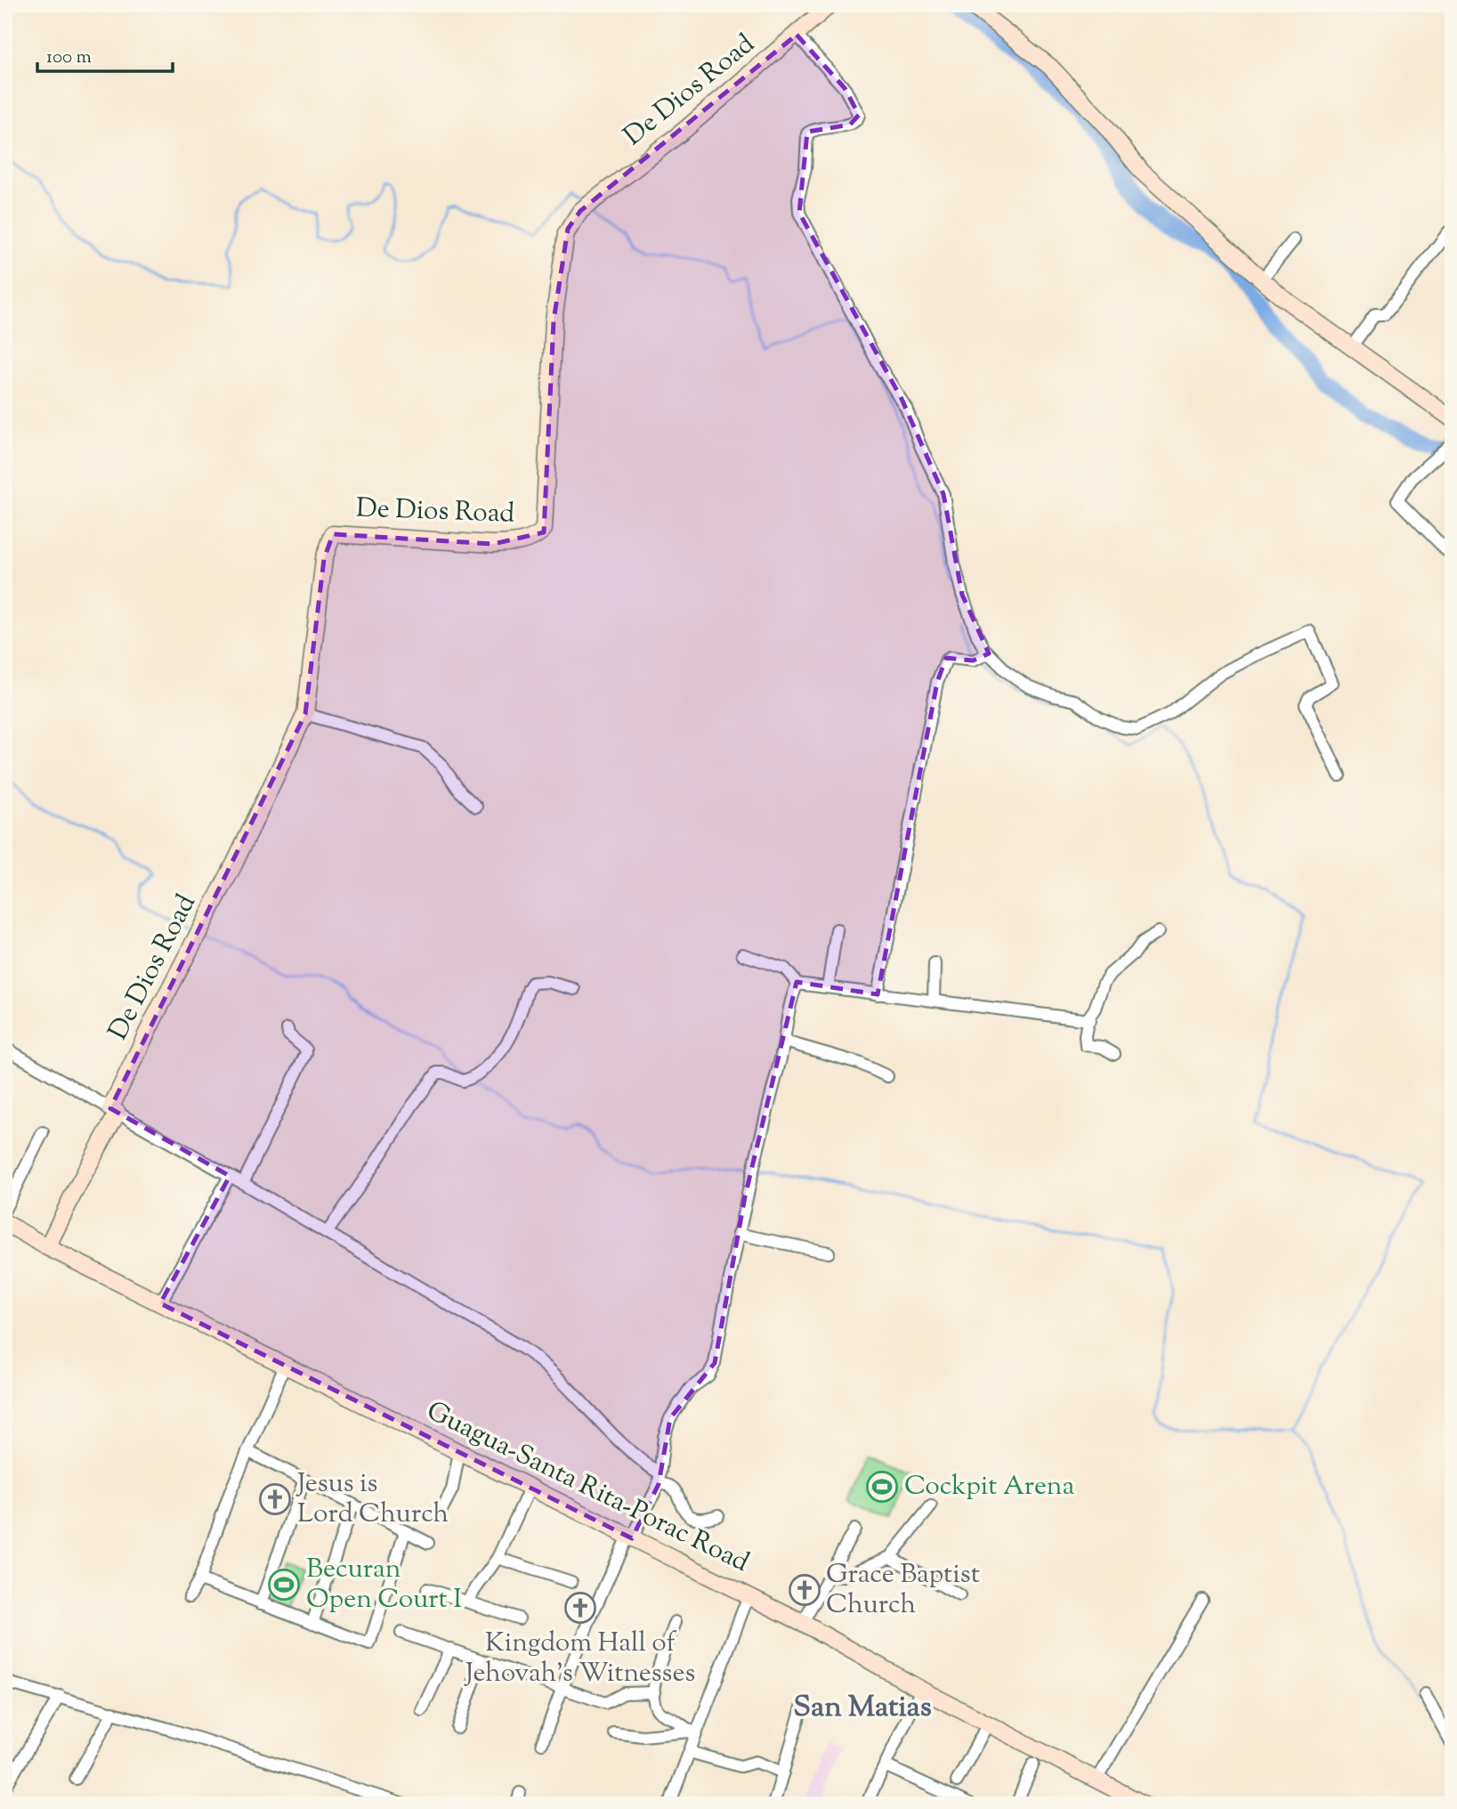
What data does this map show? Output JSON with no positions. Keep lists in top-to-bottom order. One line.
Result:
{"streets":{"street":["De Dios Road","Guagua-Santa Rita-Porac Road"]},"crossings":[["De Dios Road","Guagua-Santa Rita-Porac Road"]],"districts":["San Matias"],"places":{"sports":["Cockpit Arena","Becuran Open Court I"],"church":["Jesus is Lord Church","Grace Baptist Church","Kingdom Hall of Jehovah's Witnesses"]},"scale_bar":"100 m"}
